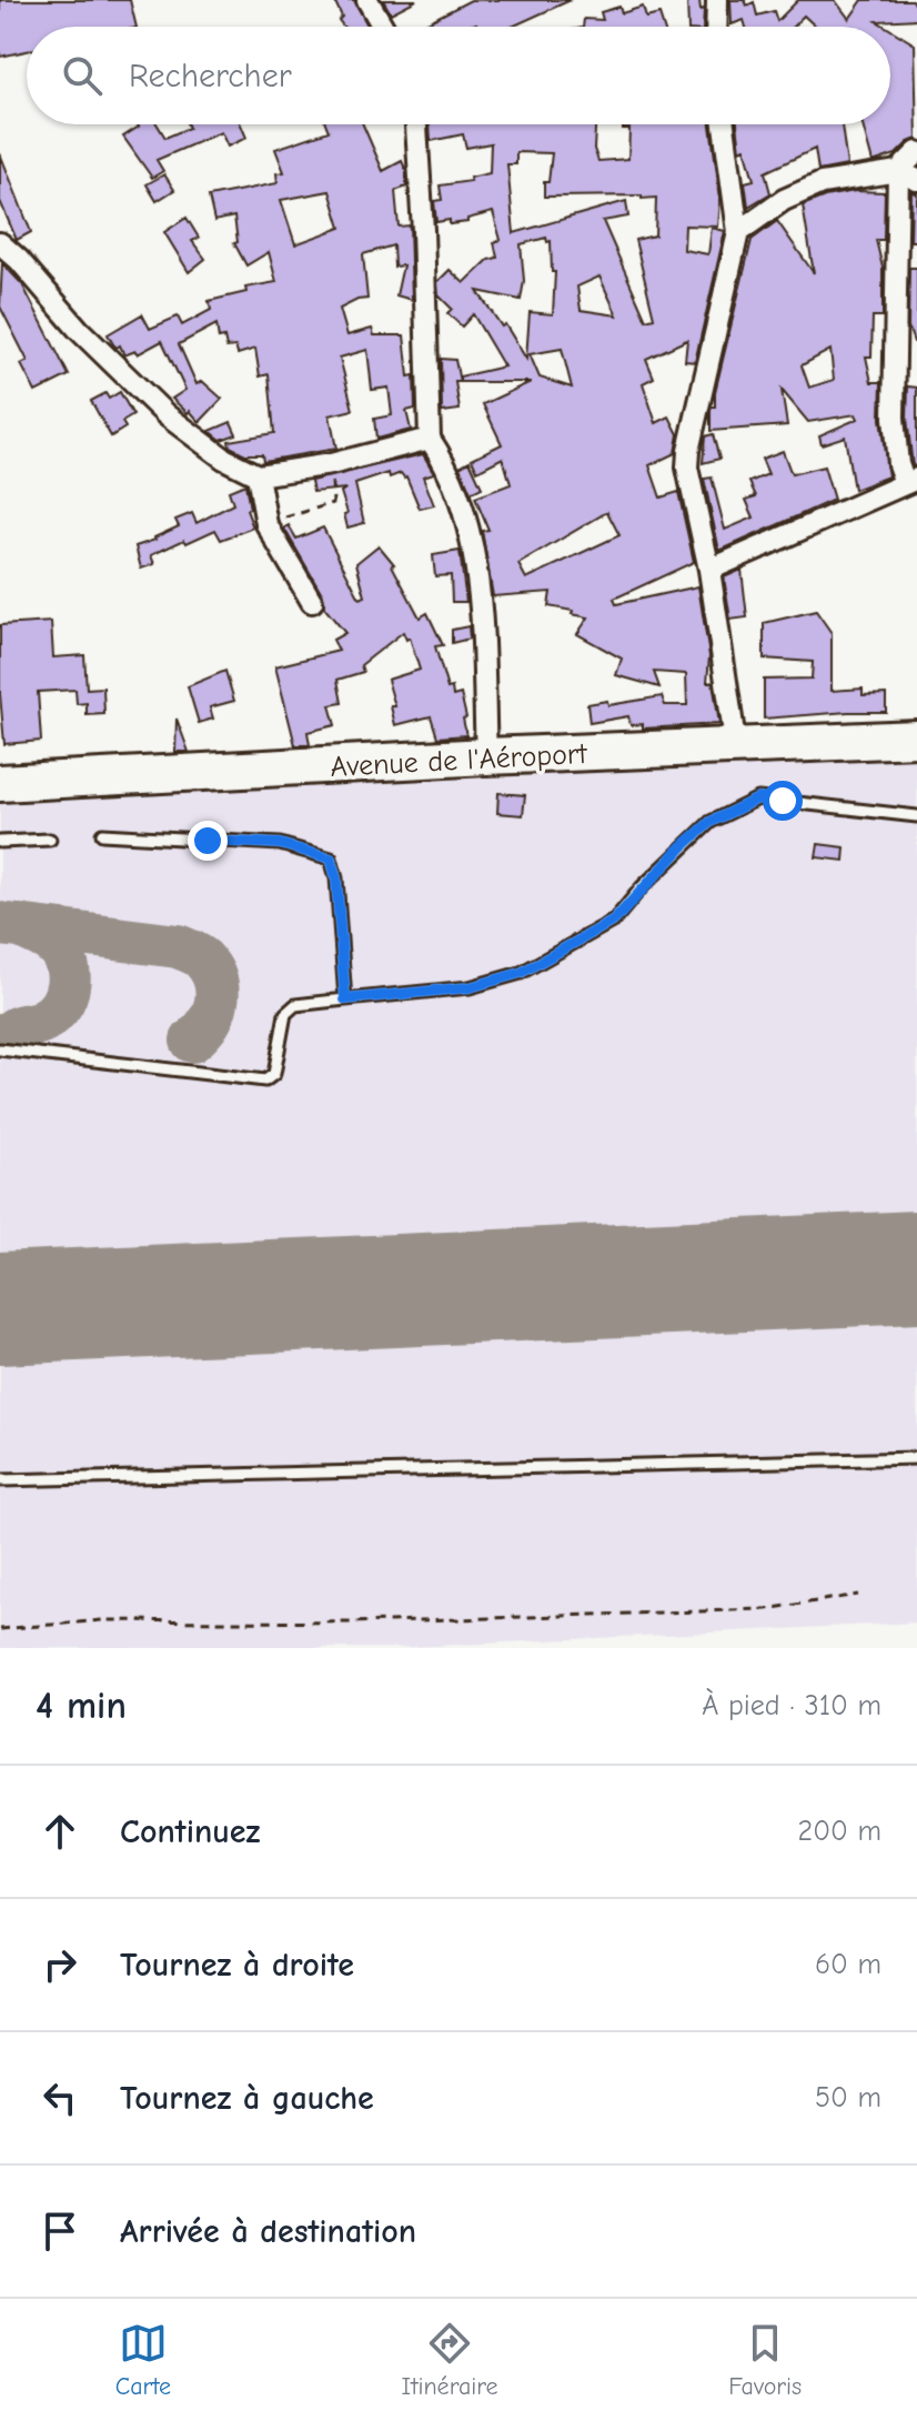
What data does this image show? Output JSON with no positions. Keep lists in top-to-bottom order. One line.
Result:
{"streets":{"highway":["Avenue de l'Aéroport"]},"page":{"search":"Rechercher","heading":["4 min","À pied · 310 m"],"list":[["Continuez","200 m"],["Tournez à droite","60 m"],["Tournez à gauche","50 m"],"Arrivée à destination"],"nav":["Carte","Itinéraire","Favoris"]}}
